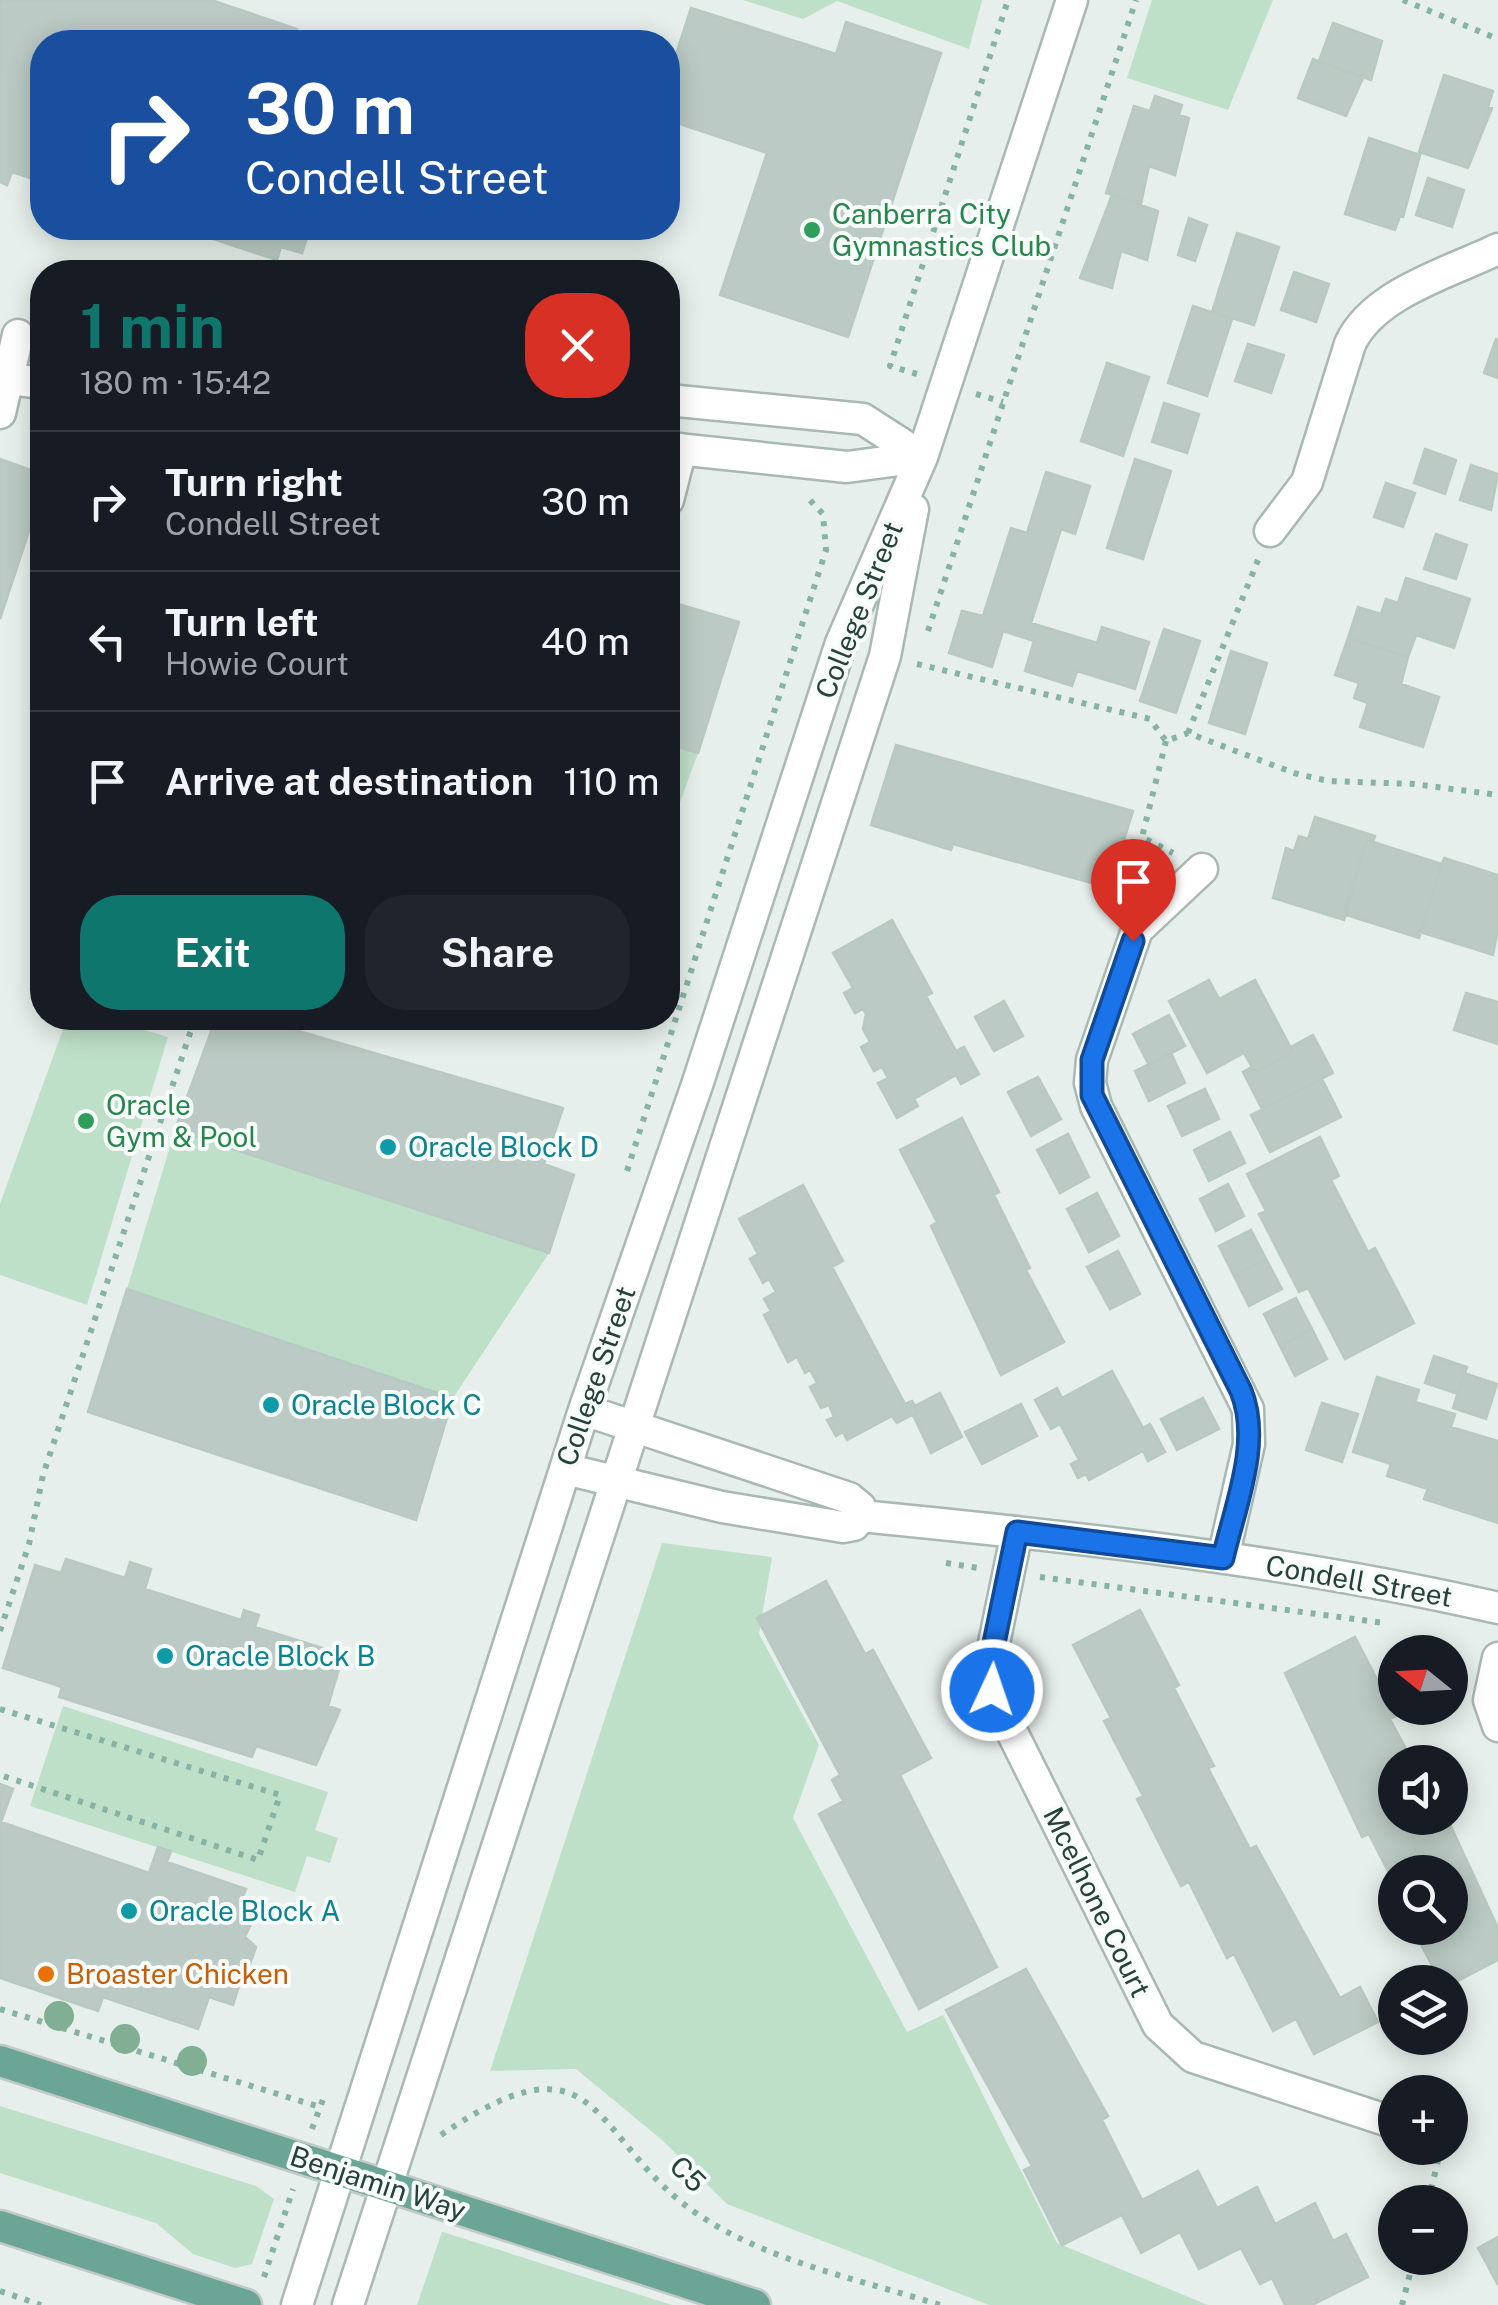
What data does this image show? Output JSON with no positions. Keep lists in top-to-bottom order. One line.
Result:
{"streets":{"main road":["Benjamin Way"],"street":["College Street","Condell Street","Mcelhone Court"],"path":["C5"]},"crossings":[["College Street","Condell Street"],["College Street","Benjamin Way"],["Condell Street","Mcelhone Court"]],"places":["Canberra City Gymnastics Club","Oracle Gym & Pool","Oracle Block D","Oracle Block C","Oracle Block B","Oracle Block A","Broaster Chicken"],"north":"left","page":{"turn":["30 m","Condell Street"],"heading":["1 min","180 m · 15:42"],"list":[{"name":"Turn right","note":"Condell Street","value":"30 m"},{"name":"Turn left","note":"Howie Court","value":"40 m"},{"name":"Arrive at destination","value":"110 m"}],"buttons":["Exit","Share"],"map_buttons":["+","−"]}}
